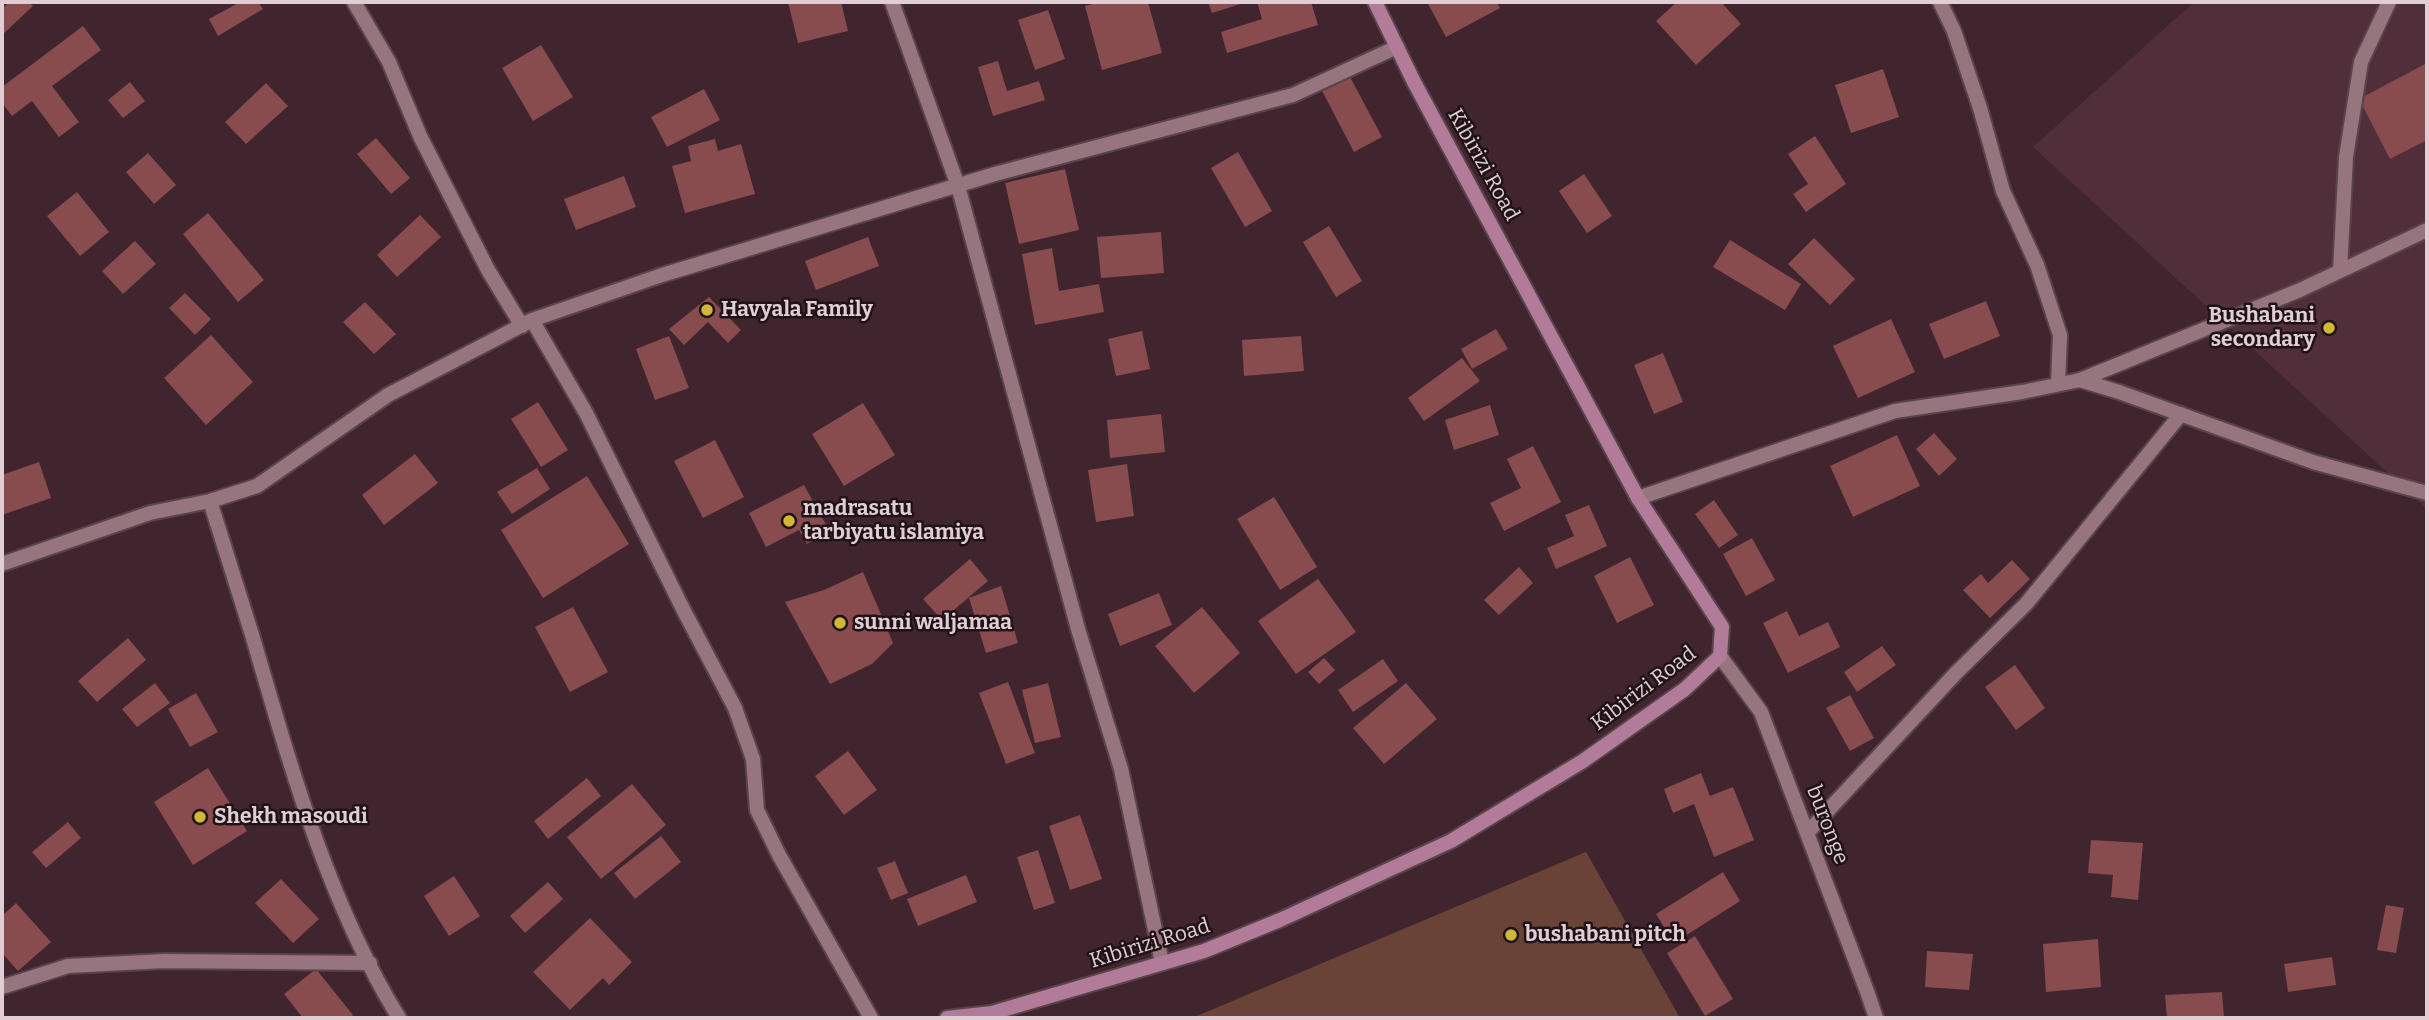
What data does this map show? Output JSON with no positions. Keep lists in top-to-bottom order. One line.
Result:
{"streets":{"street":["Kibirizi Road","buronge"]},"crossings":[["Kibirizi Road","buronge"]],"places":["Havyala Family","Bushabani secondary","madrasatu tarbiyatu islamiya","sunni waljamaa","Shekh masoudi","bushabani pitch"]}
